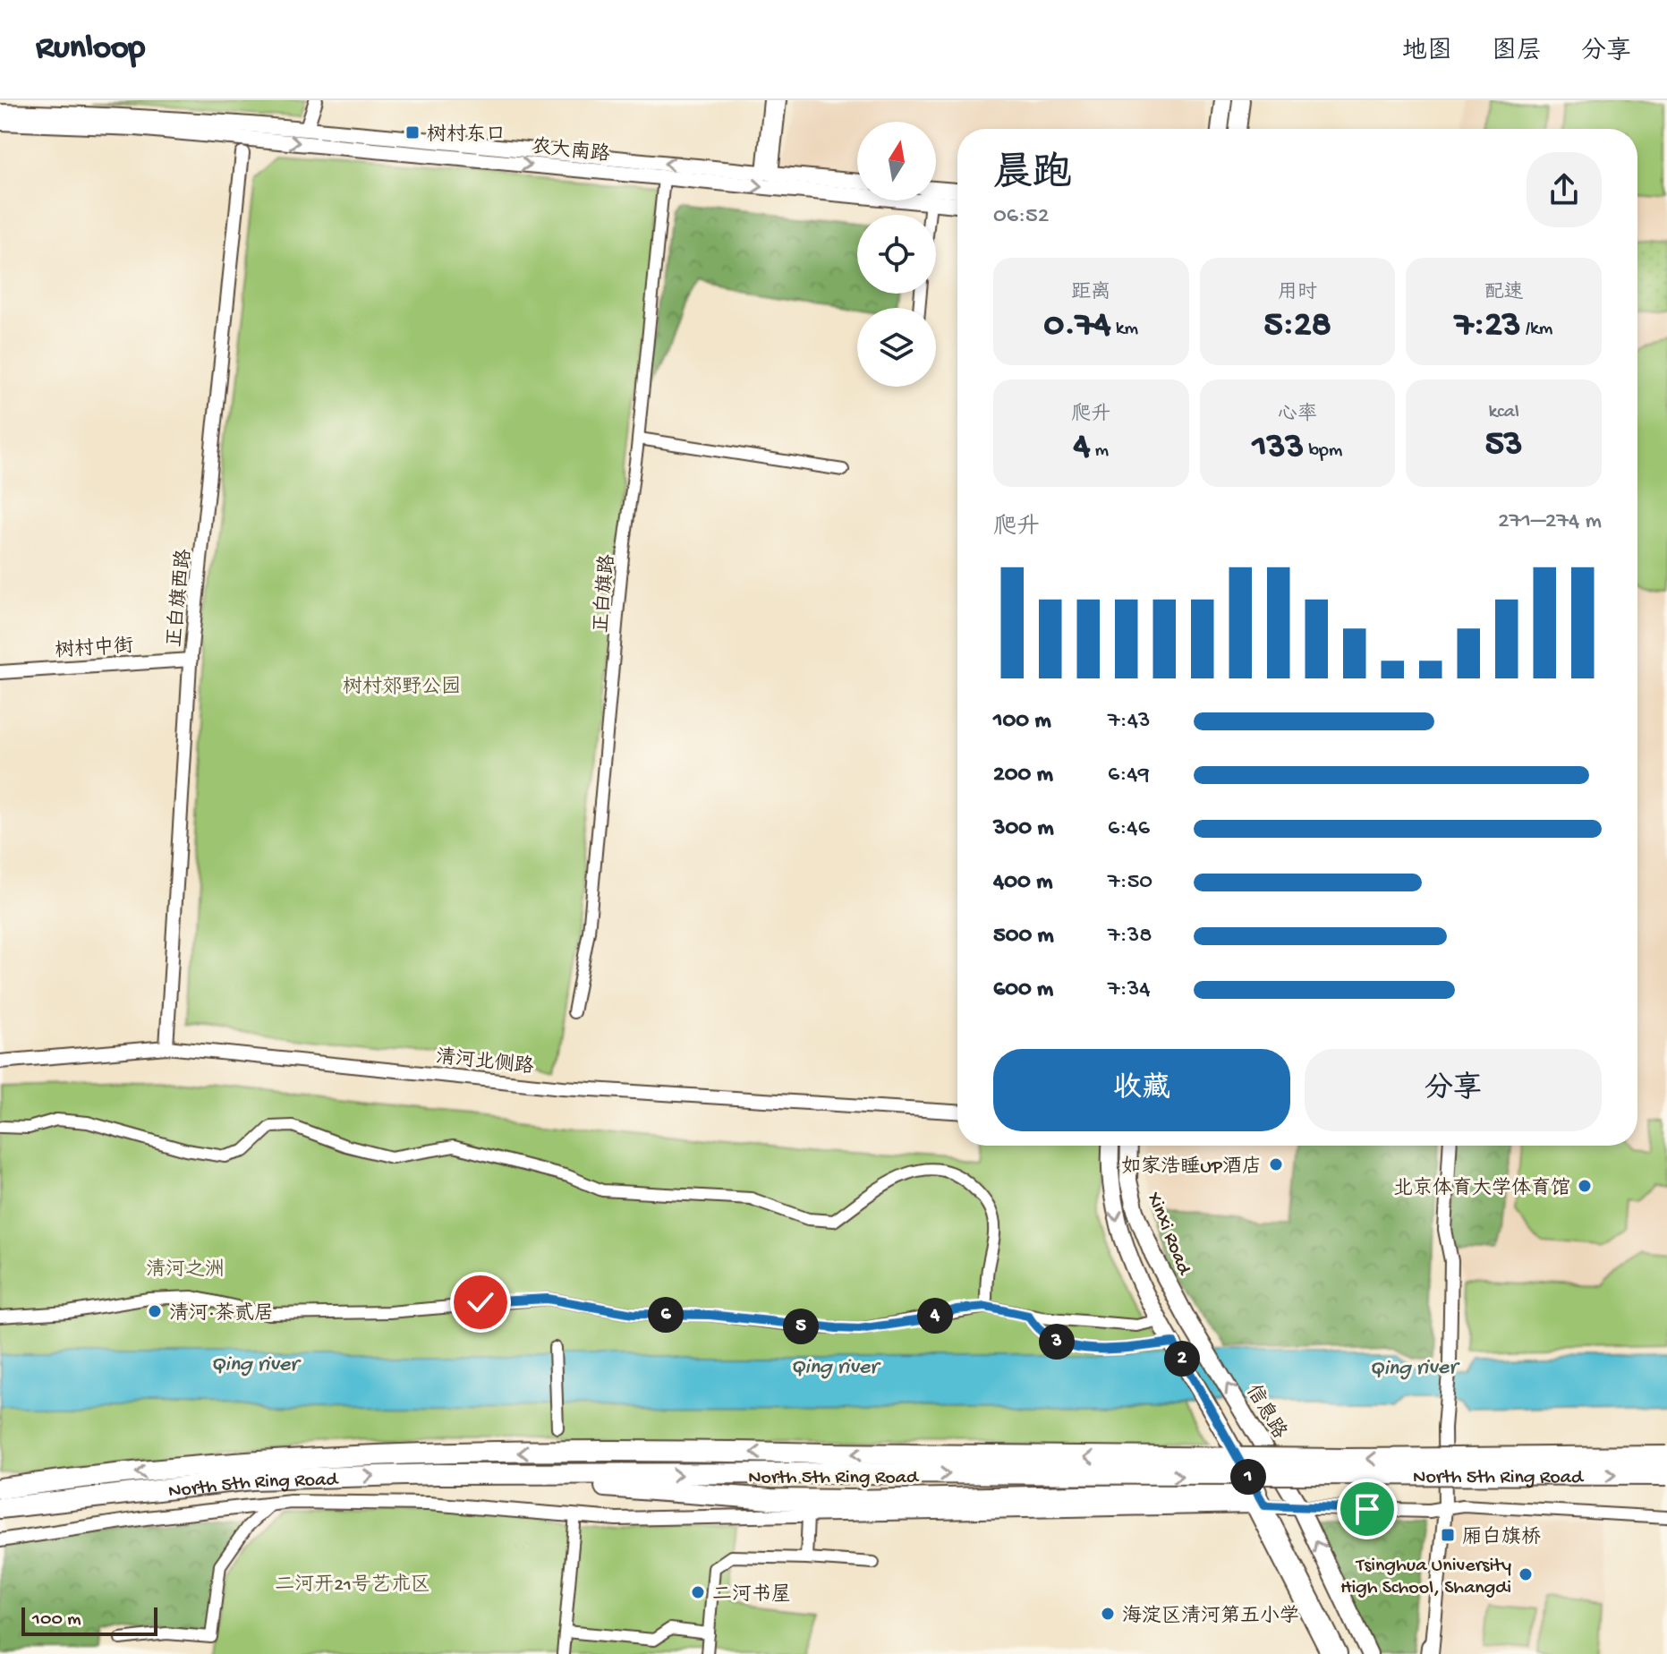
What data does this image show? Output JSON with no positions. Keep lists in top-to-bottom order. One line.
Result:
{"streets":{"highway":["North 5th Ring Road"],"main road":["农大南路","Xinxi Road","信息路"],"street":["正白旗路","正白旗西路","树村中街","清河北侧路"]},"crossings":[["农大南路","正白旗路"],["正白旗西路","树村中街"],["正白旗西路","清河北侧路"],["Xinxi Road","信息路"]],"water":["Qing river"],"parks":["树村郊野公园","清河之洲","二河开21号艺术区"],"places":{"transit":["树村东口","厢白旗桥"],"other":["如家浩睡UP酒店","北京体育大学体育馆","清河·茶贰居","Tsinghua University High School, Shangdi","二河书屋","海淀区清河第五小学"]},"scale_bar":"100 m","north":"top","page":{"header":"Runloop","nav":["地图","图层","分享"],"heading":["晨跑","06:52"],"stats":[["距离","0.74 km"],["用时","5:28"],["配速","7:23 /km"],["爬升","4 m"],["心率","133 bpm"],["kcal","53"]],"chart":["爬升","271–274 m"],"list":[{"name":"100 m","note":"7:43"},{"name":"200 m","note":"6:49"},{"name":"300 m","note":"6:46"},{"name":"400 m","note":"7:50"},{"name":"500 m","note":"7:38"},{"name":"600 m","note":"7:34"}],"buttons":["收藏","分享"],"pins":["6","4","5","3","2","1"],"scale":"100 m"}}
